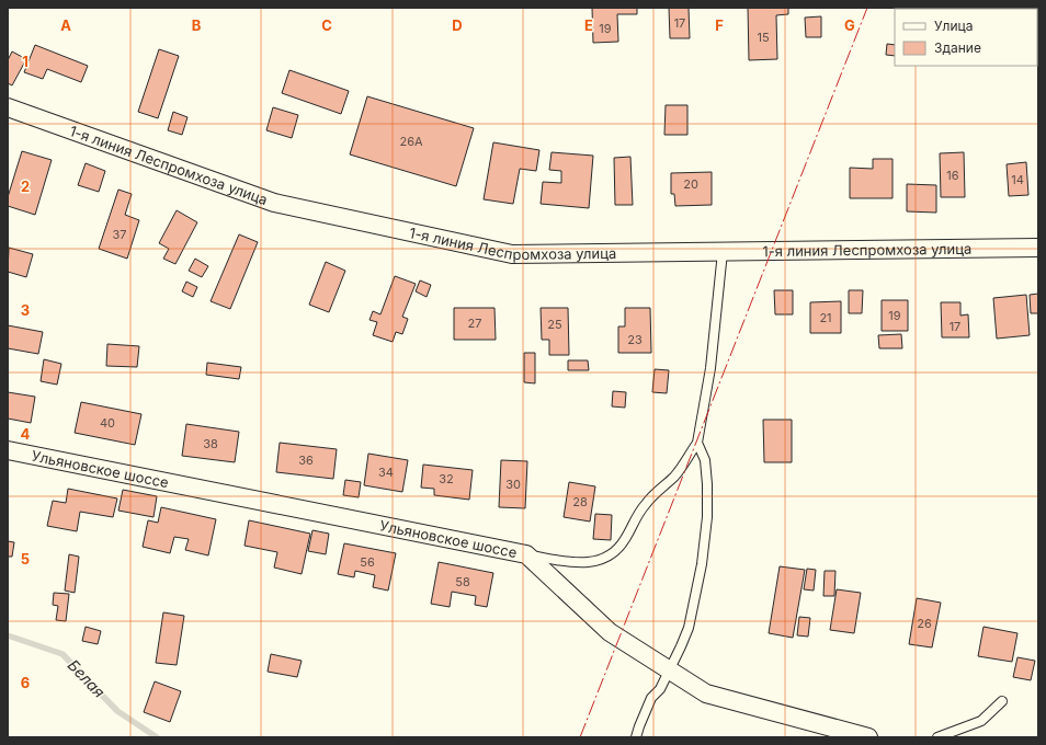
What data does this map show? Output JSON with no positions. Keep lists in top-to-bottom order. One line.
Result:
{"streets":{"street":["1-я линия Леспромхоза улица","Ульяновское шоссе"]},"water":["Белая"],"house_numbers":["17","19","15","26А","16","14","20","37","19","21","27","25","17","23","40","38","36","34","32","30","28","56","58","26"],"legend":["Улица","Здание"],"grid":{"columns":["A","B","C","D","E","F","G"],"rows":["1","2","3","4","5","6"]}}
